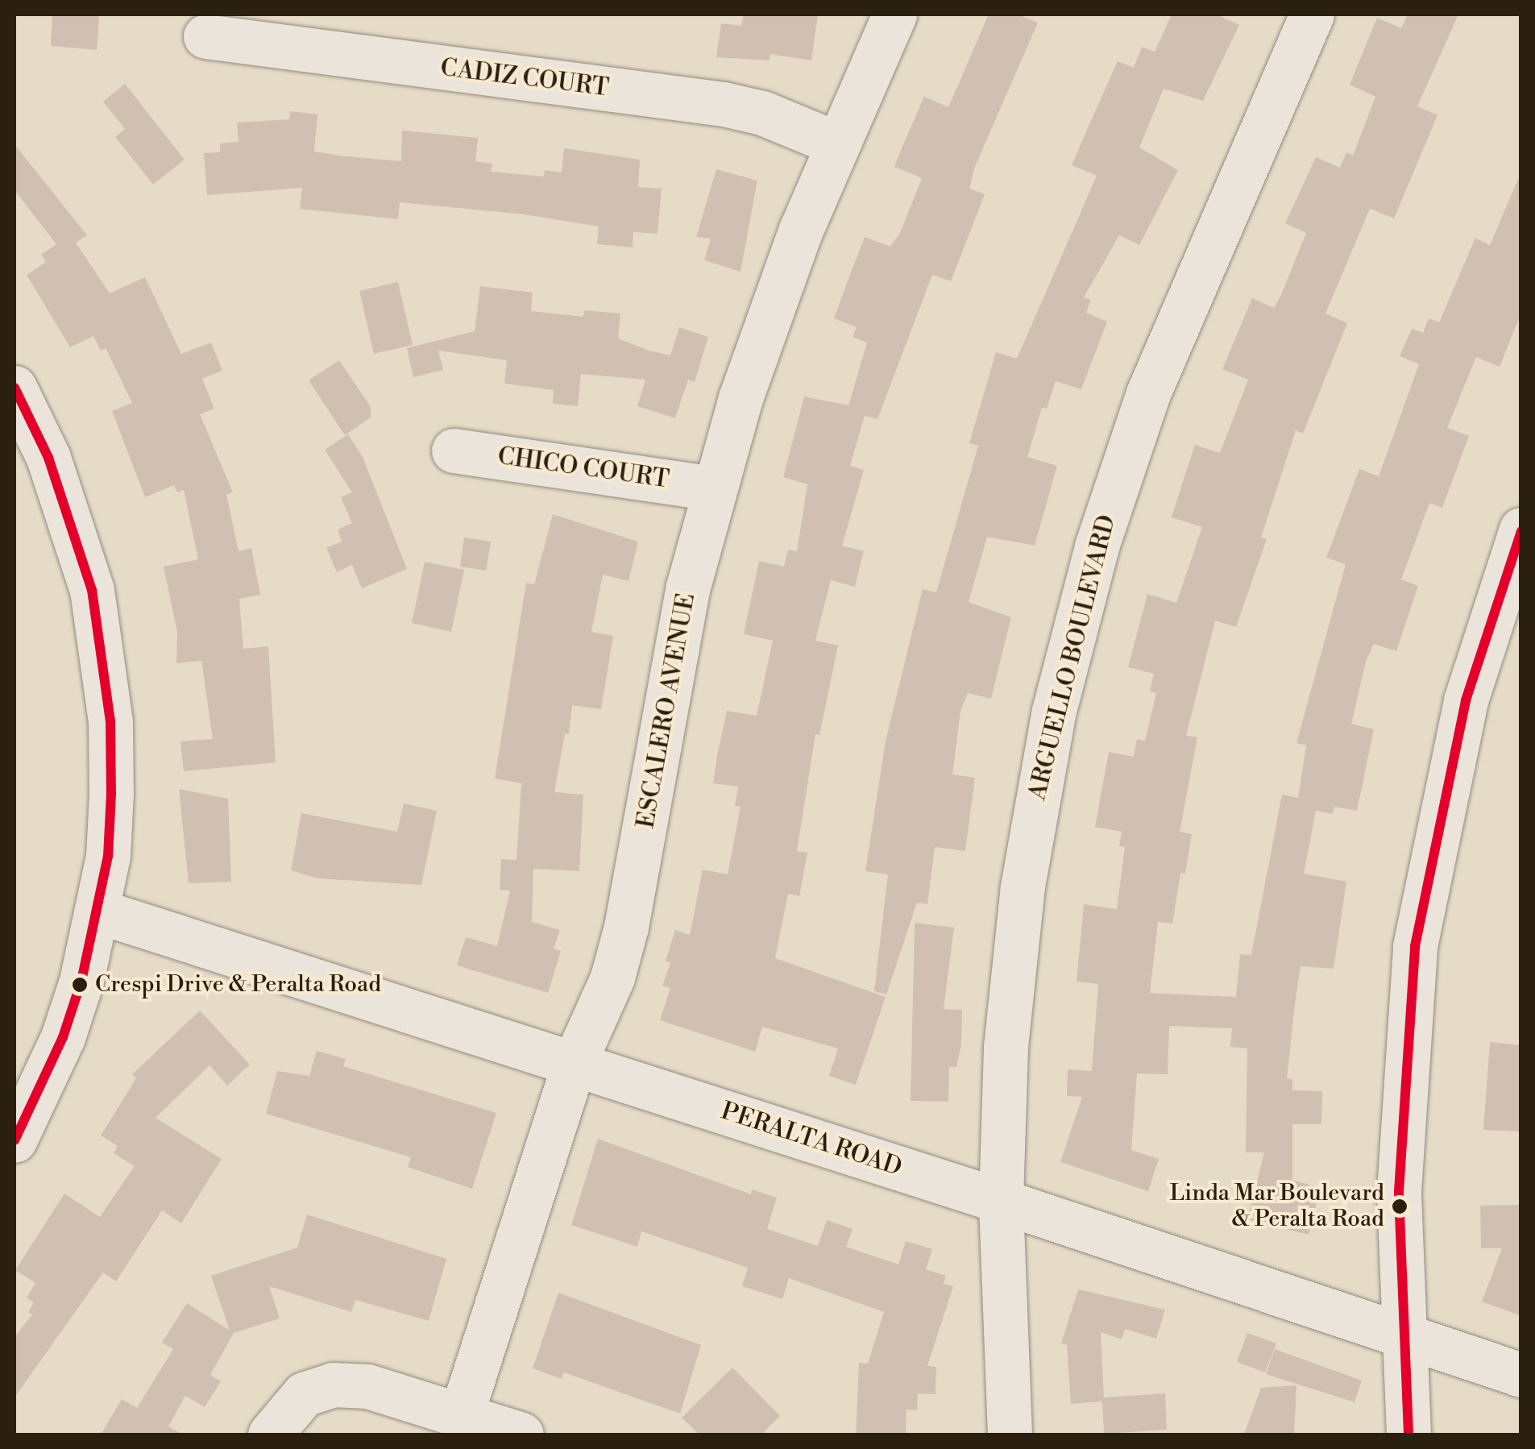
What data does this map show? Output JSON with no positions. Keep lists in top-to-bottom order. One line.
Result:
{"streets":{"street":["CADIZ COURT","CHICO COURT","ARGUELLO BOULEVARD","ESCALERO AVENUE","PERALTA ROAD"]},"crossings":[["CADIZ COURT","ESCALERO AVENUE"],["CHICO COURT","ESCALERO AVENUE"],["ARGUELLO BOULEVARD","PERALTA ROAD"],["ESCALERO AVENUE","PERALTA ROAD"]],"places":["Crespi Drive & Peralta Road","Linda Mar Boulevard & Peralta Road"]}
